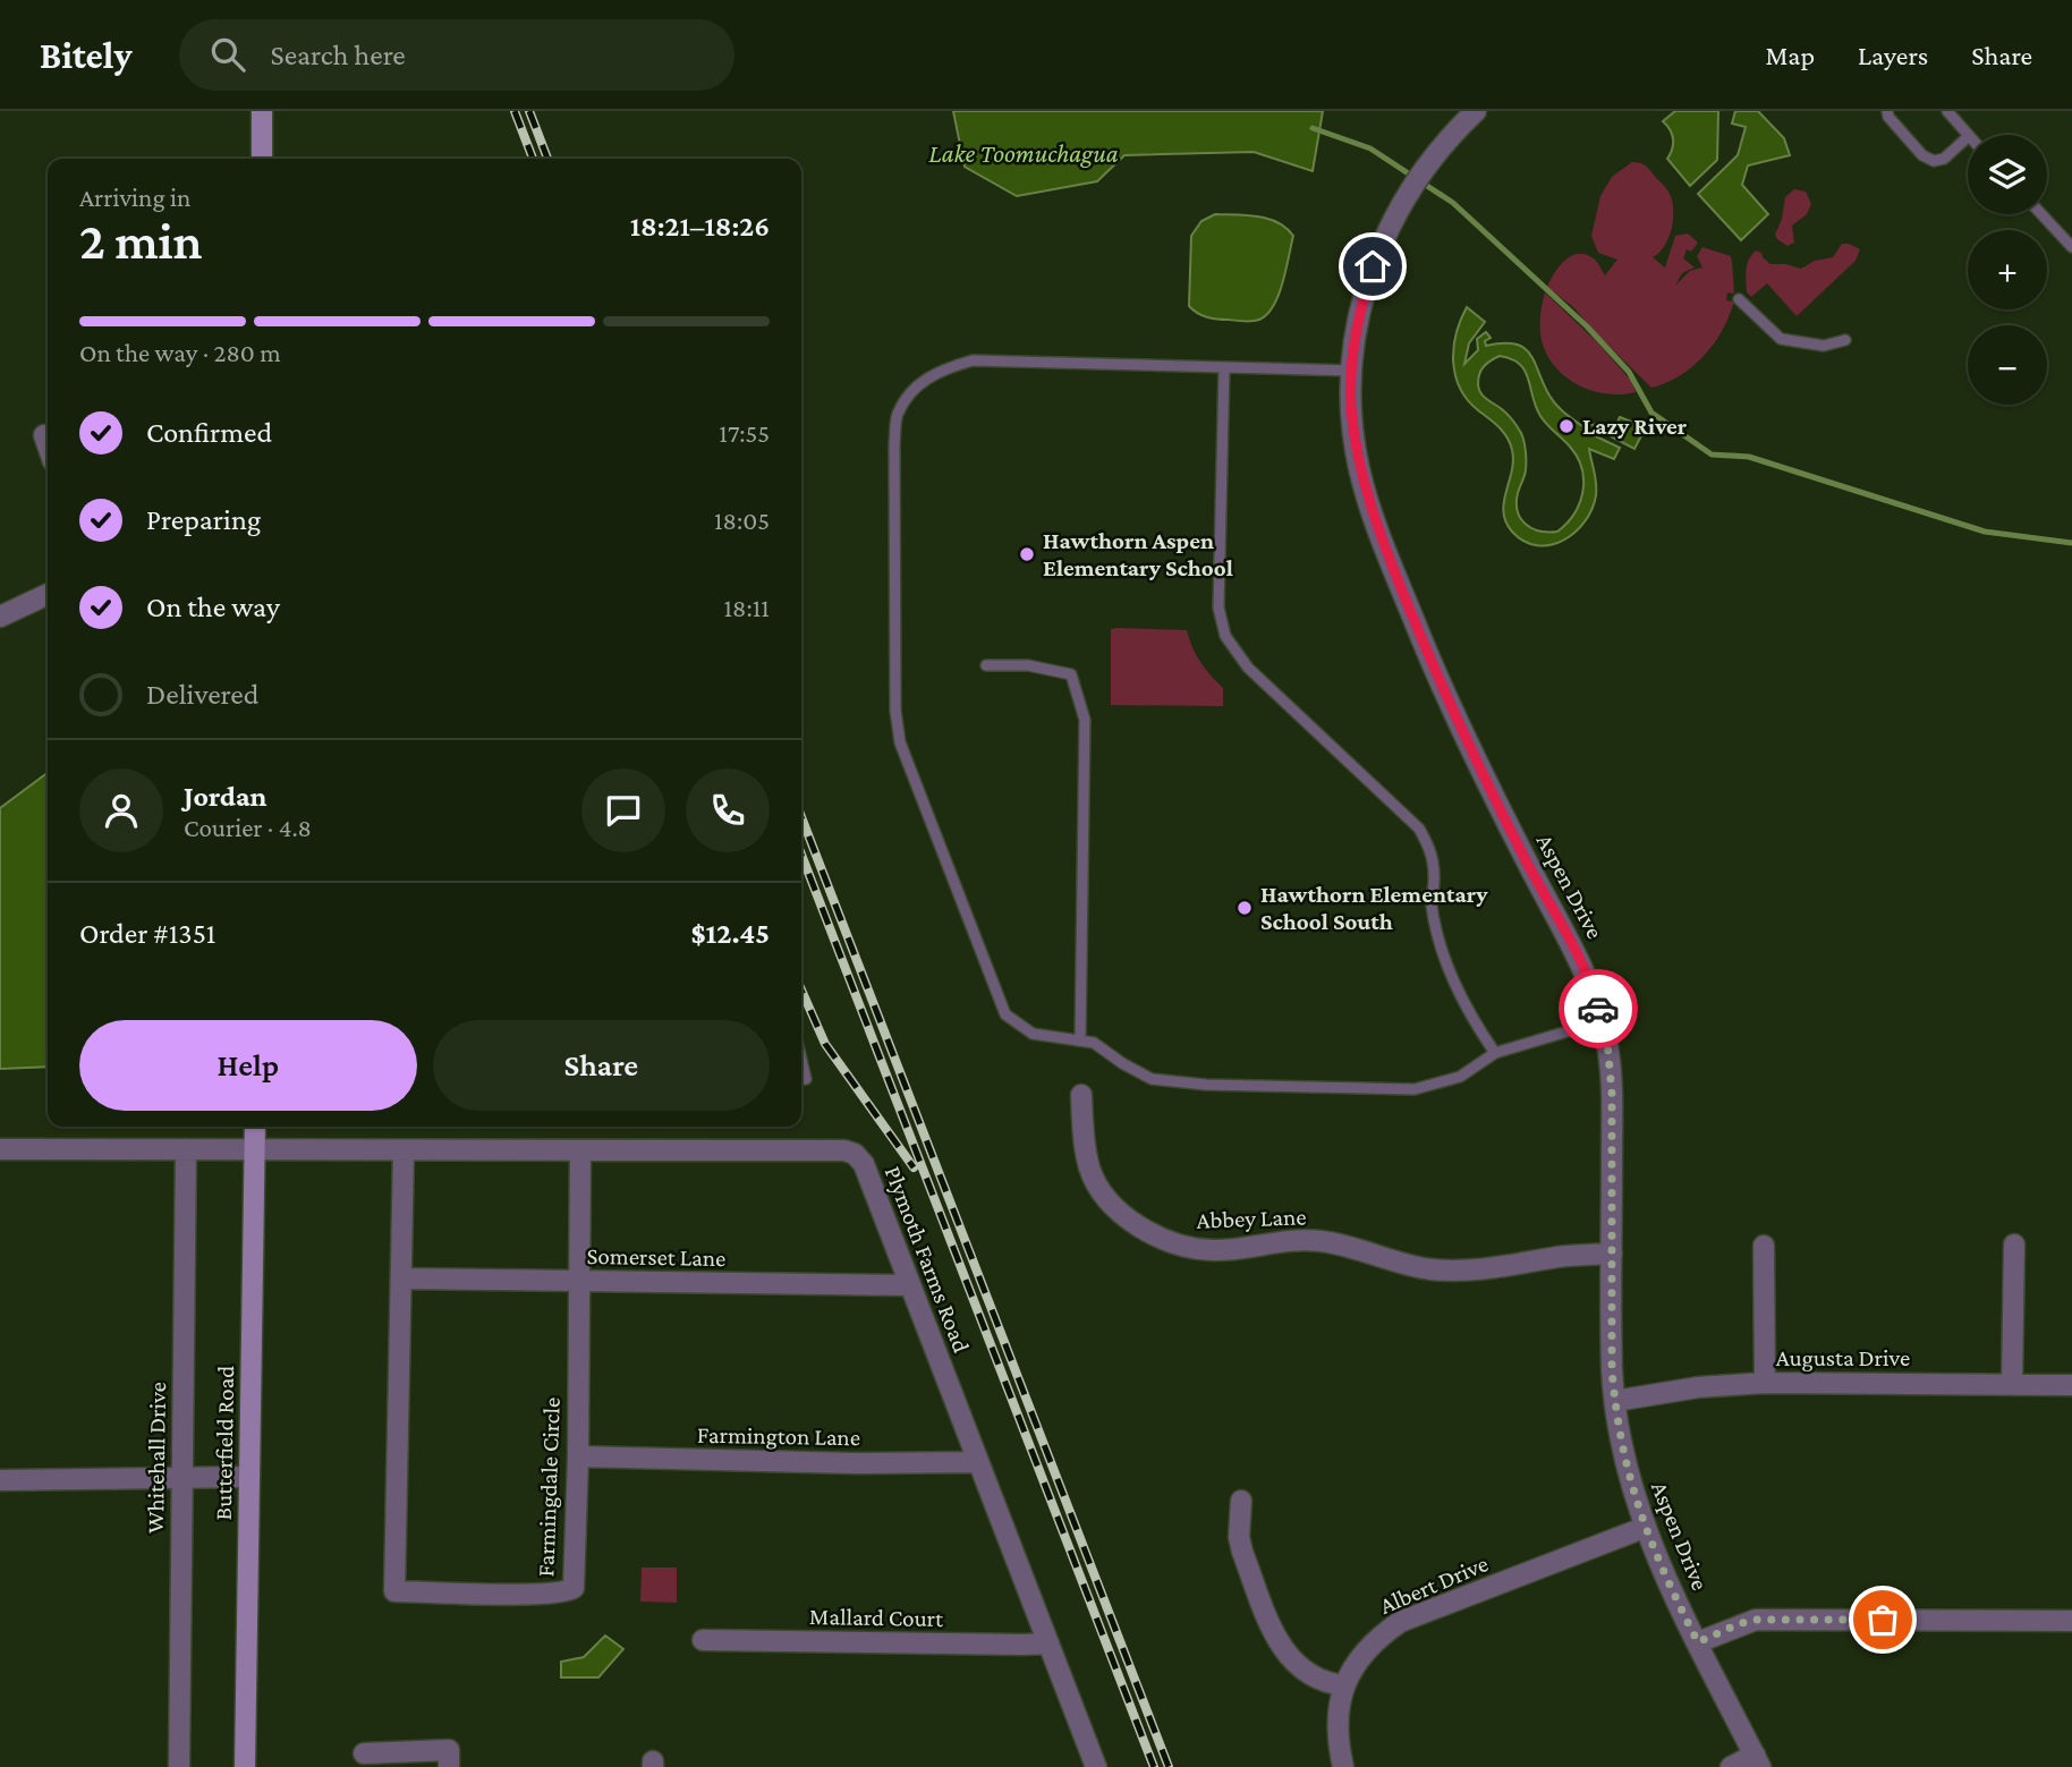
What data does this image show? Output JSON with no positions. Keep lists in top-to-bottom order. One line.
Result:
{"streets":{"main road":["Butterfield Road"],"street":["Aspen Drive","Abbey Lane","Somerset Lane","Plymoth Farms Road","Augusta Drive","Farmington Lane","Whitehall Drive","Farmingdale Circle","Albert Drive","Mallard Court"]},"crossings":[["Aspen Drive","Abbey Lane"],["Aspen Drive","Augusta Drive"],["Aspen Drive","Albert Drive"],["Somerset Lane","Plymoth Farms Road"],["Somerset Lane","Farmingdale Circle"],["Plymoth Farms Road","Farmington Lane"],["Plymoth Farms Road","Butterfield Road"],["Plymoth Farms Road","Whitehall Drive"],["Plymoth Farms Road","Farmingdale Circle"],["Plymoth Farms Road","Mallard Court"],["Farmington Lane","Farmingdale Circle"]],"water":["Lake Toomuchagua"],"places":["Lazy River","Hawthorn Aspen Elementary School","Hawthorn Elementary School South"],"page":{"header":"Bitely","search":"Search here","nav":["Map","Layers","Share"],"map_buttons":["+","−"],"heading":["2 min","Arriving in","18:21–18:26"],"panel":["Jordan","Courier · 4.8","Order #1351","$12.45"],"bar":"On the way · 280 m","list":[["Confirmed","17:55"],["Preparing","18:05"],["On the way","18:11"],"Delivered"],"buttons":["Help","Share"]}}
